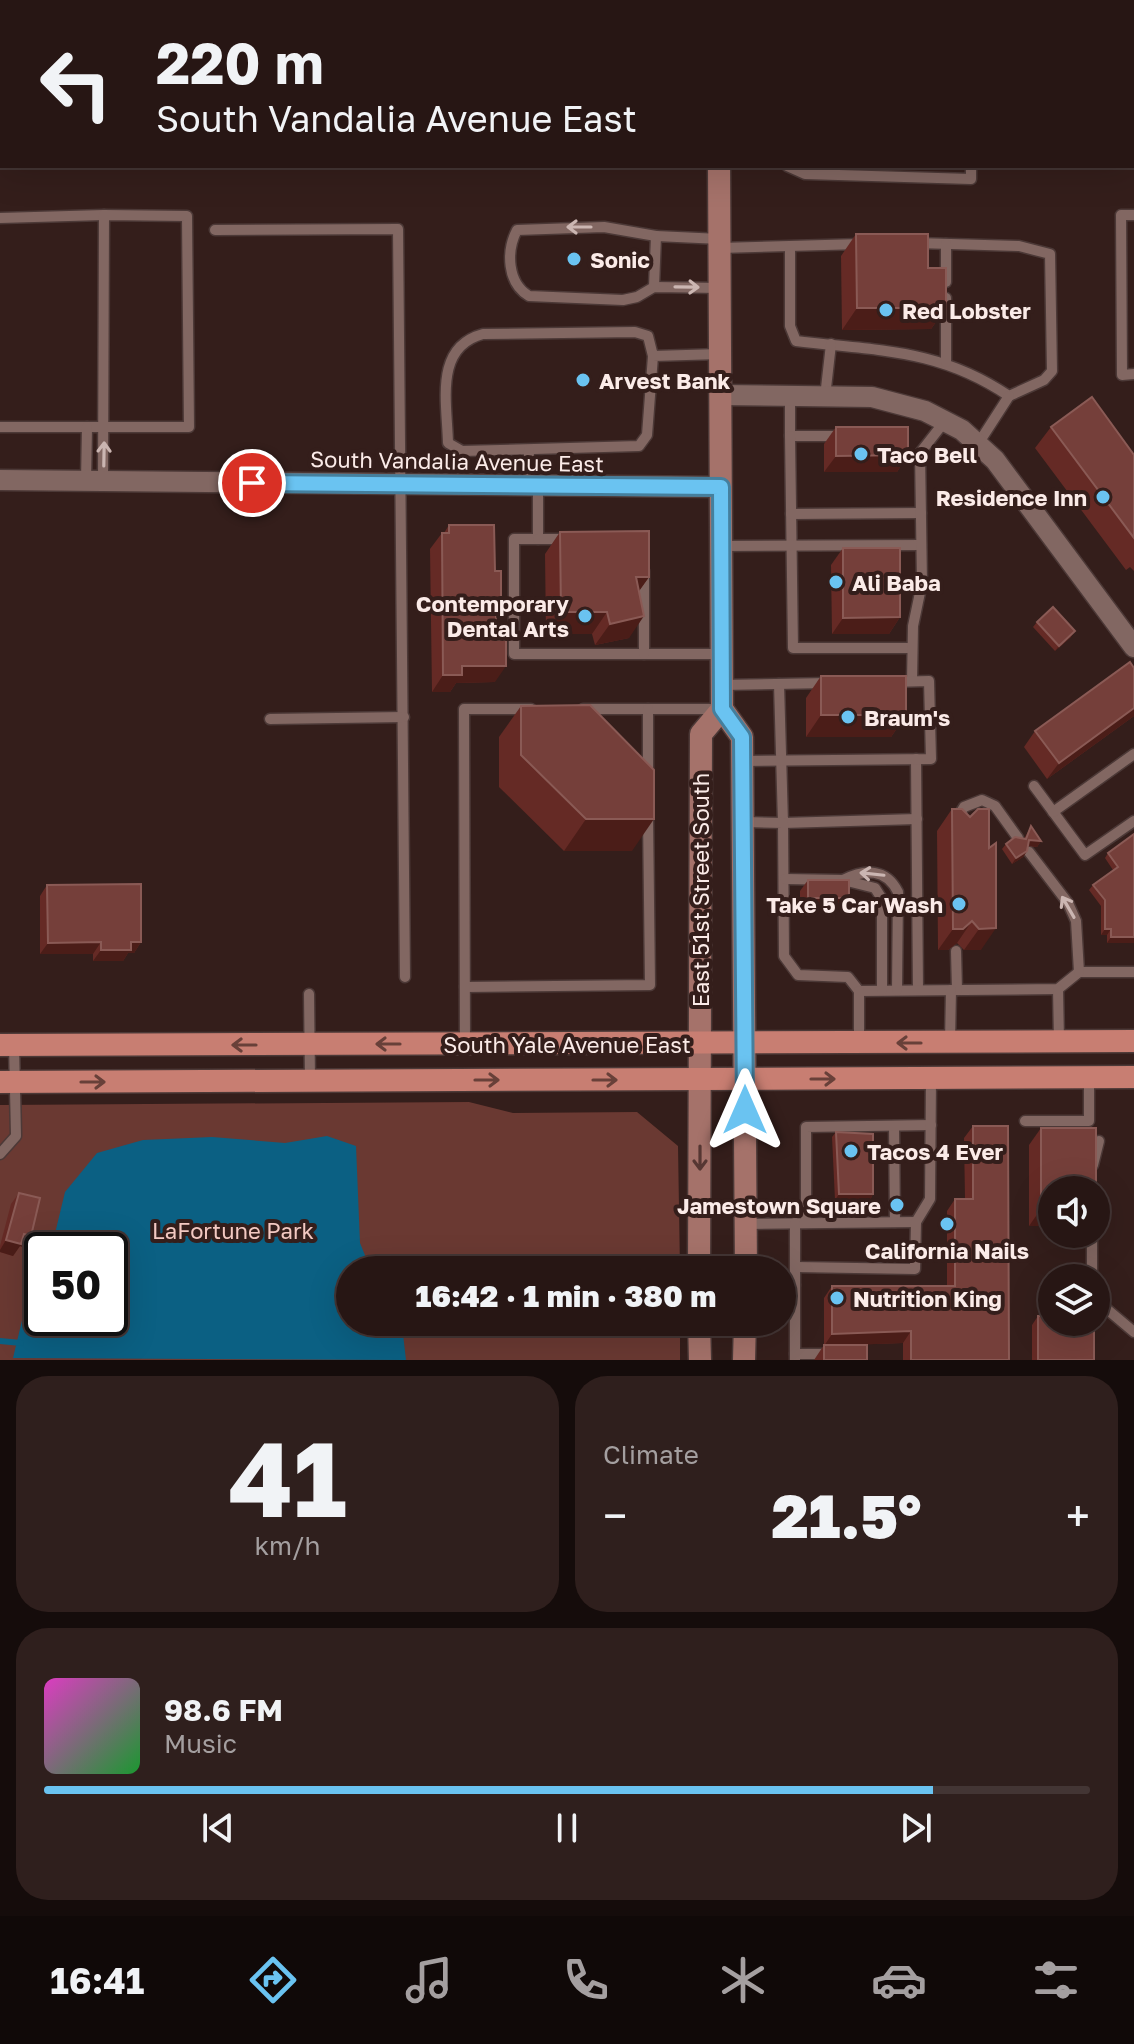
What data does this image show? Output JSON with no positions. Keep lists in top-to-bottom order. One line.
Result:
{"streets":{"main road":["East 51st Street South","South Yale Avenue East"],"street":["South Vandalia Avenue East"]},"crossings":[["East 51st Street South","South Yale Avenue East"]],"parks":["LaFortune Park"],"places":["Sonic","Red Lobster","Arvest Bank","Taco Bell","Residence Inn","Ali Baba","Contemporary Dental Arts","Braum's","Take 5 Car Wash","Tacos 4 Ever","Jamestown Square","California Nails","Nutrition King"],"page":{"turn":["220 m","South Vandalia Avenue East"],"limit":"50","trip":"16:42 · 1 min · 380 m","tile":[["41","km/h"],"Climate"],"heat":["−","21.5°","+"],"song":["98.6 FM","Music"],"tabs":"16:41"}}
